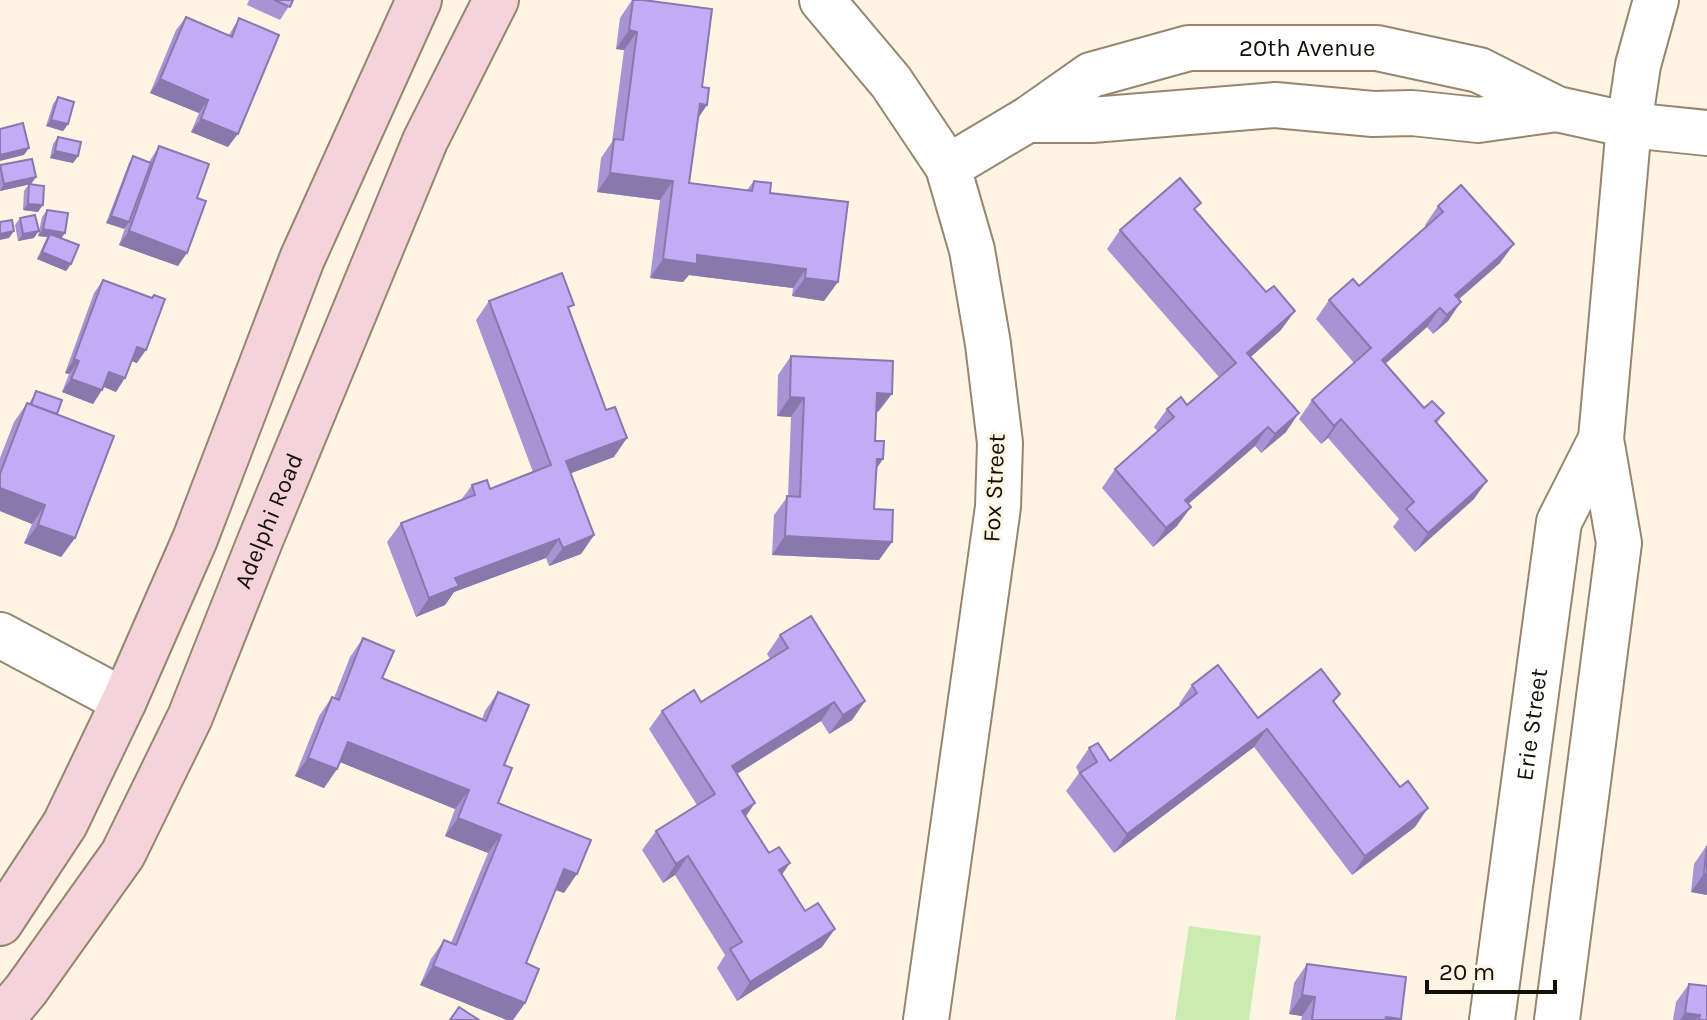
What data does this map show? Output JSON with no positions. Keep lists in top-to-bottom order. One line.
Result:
{"streets":{"main road":["Adelphi Road"],"street":["20th Avenue","Fox Street","Erie Street"]},"crossings":[["20th Avenue","Fox Street"],["20th Avenue","Erie Street"]],"scale_bar":"20 m"}
